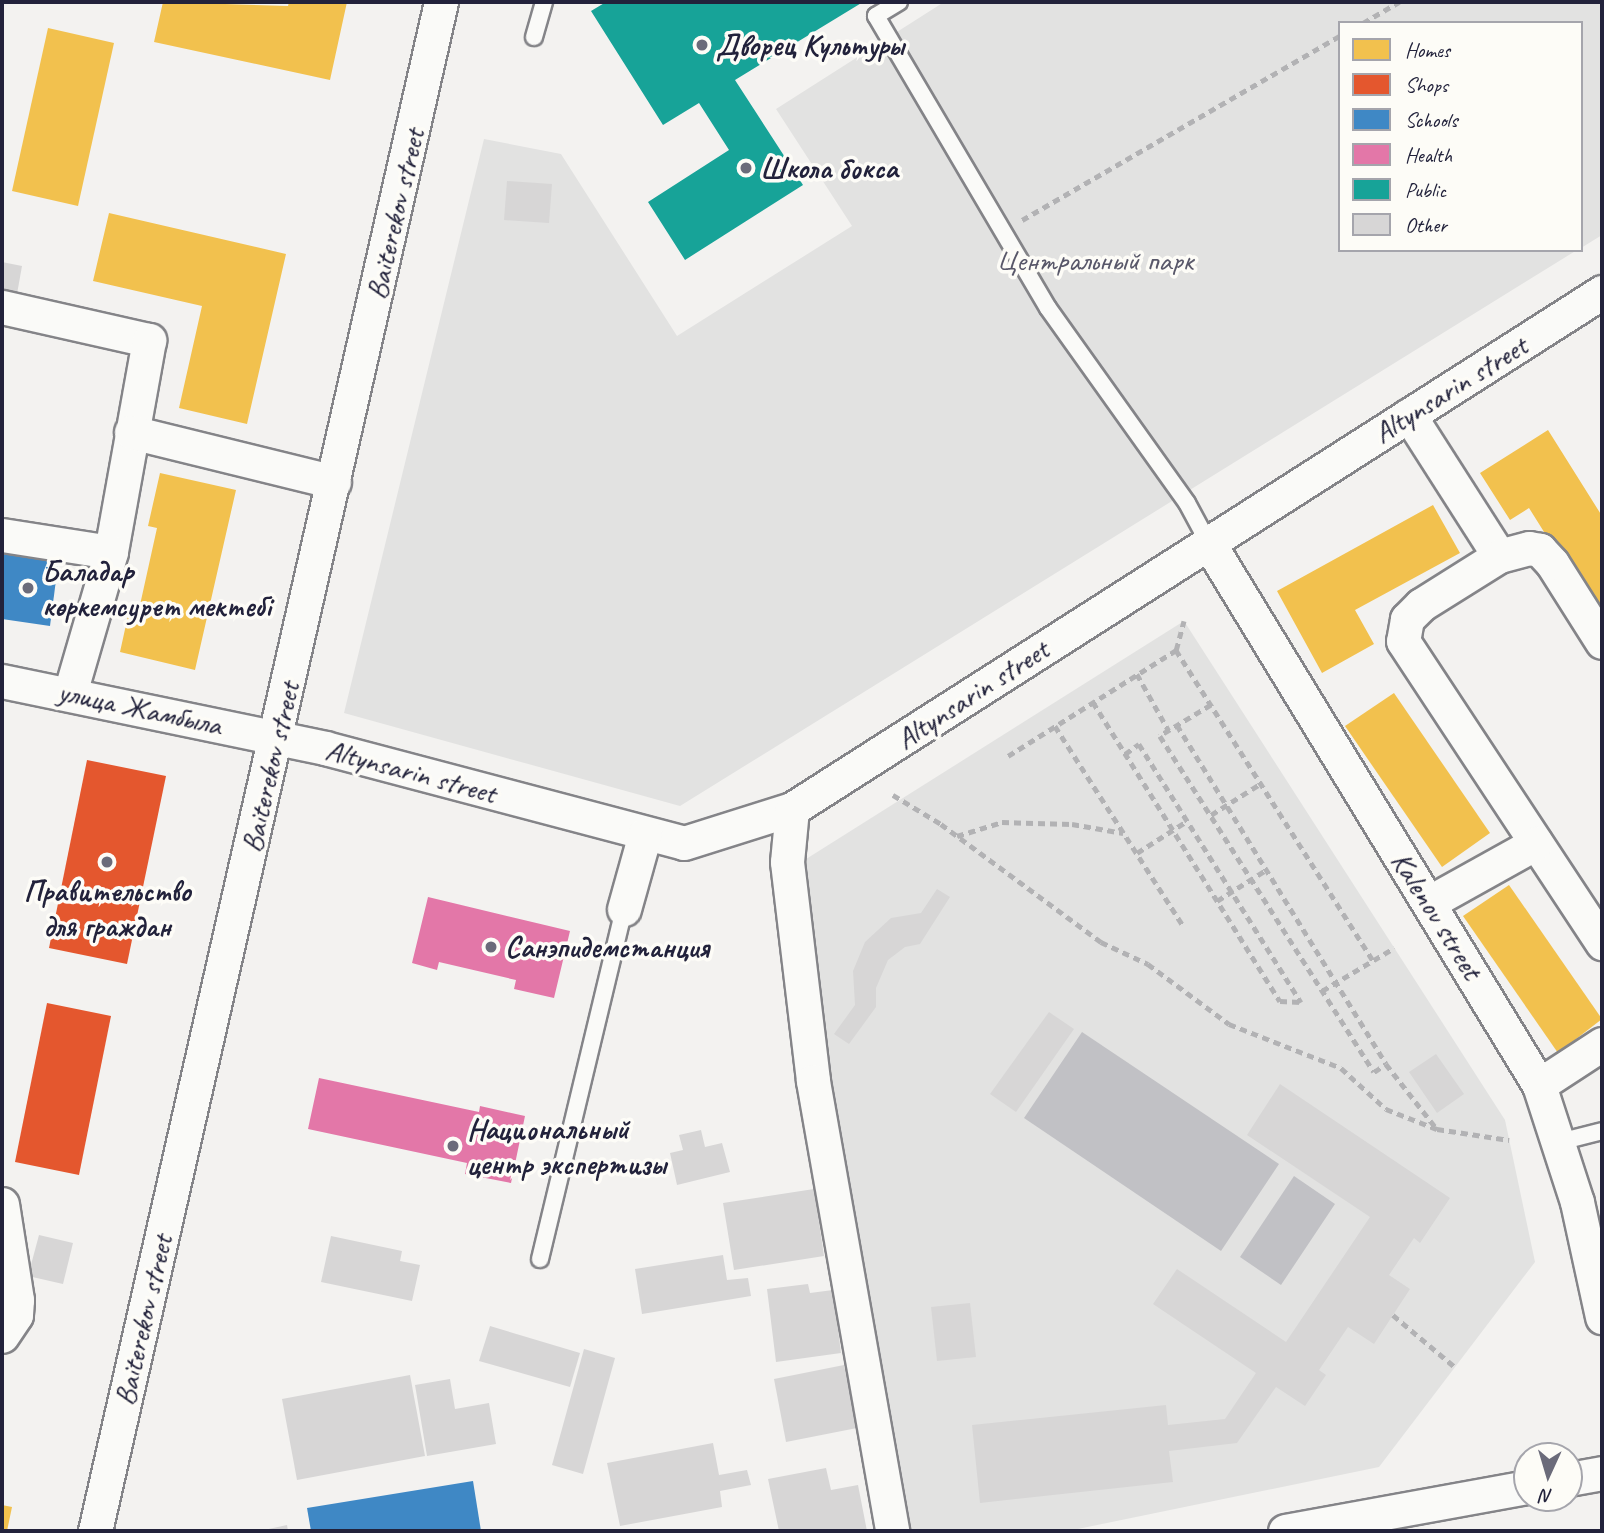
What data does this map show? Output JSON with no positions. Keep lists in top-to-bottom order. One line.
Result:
{"streets":{"street":["Baiterekov street","Altynsarin street","улица Жамбыла","Kalenov street"]},"crossings":[["Baiterekov street","Altynsarin street"],["Baiterekov street","улица Жамбыла"],["Altynsarin street","улица Жамбыла"],["Altynsarin street","Kalenov street"]],"parks":["Центральный парк"],"places":["Дворец Культуры","Школа бокса","Баладар көркемсурет мектебі","Правительство для граждан","Санэпидемстанция","Национальный центр экспертизы"],"legend":["Homes","Shops","Schools","Health","Public","Other"],"north":"bottom"}
